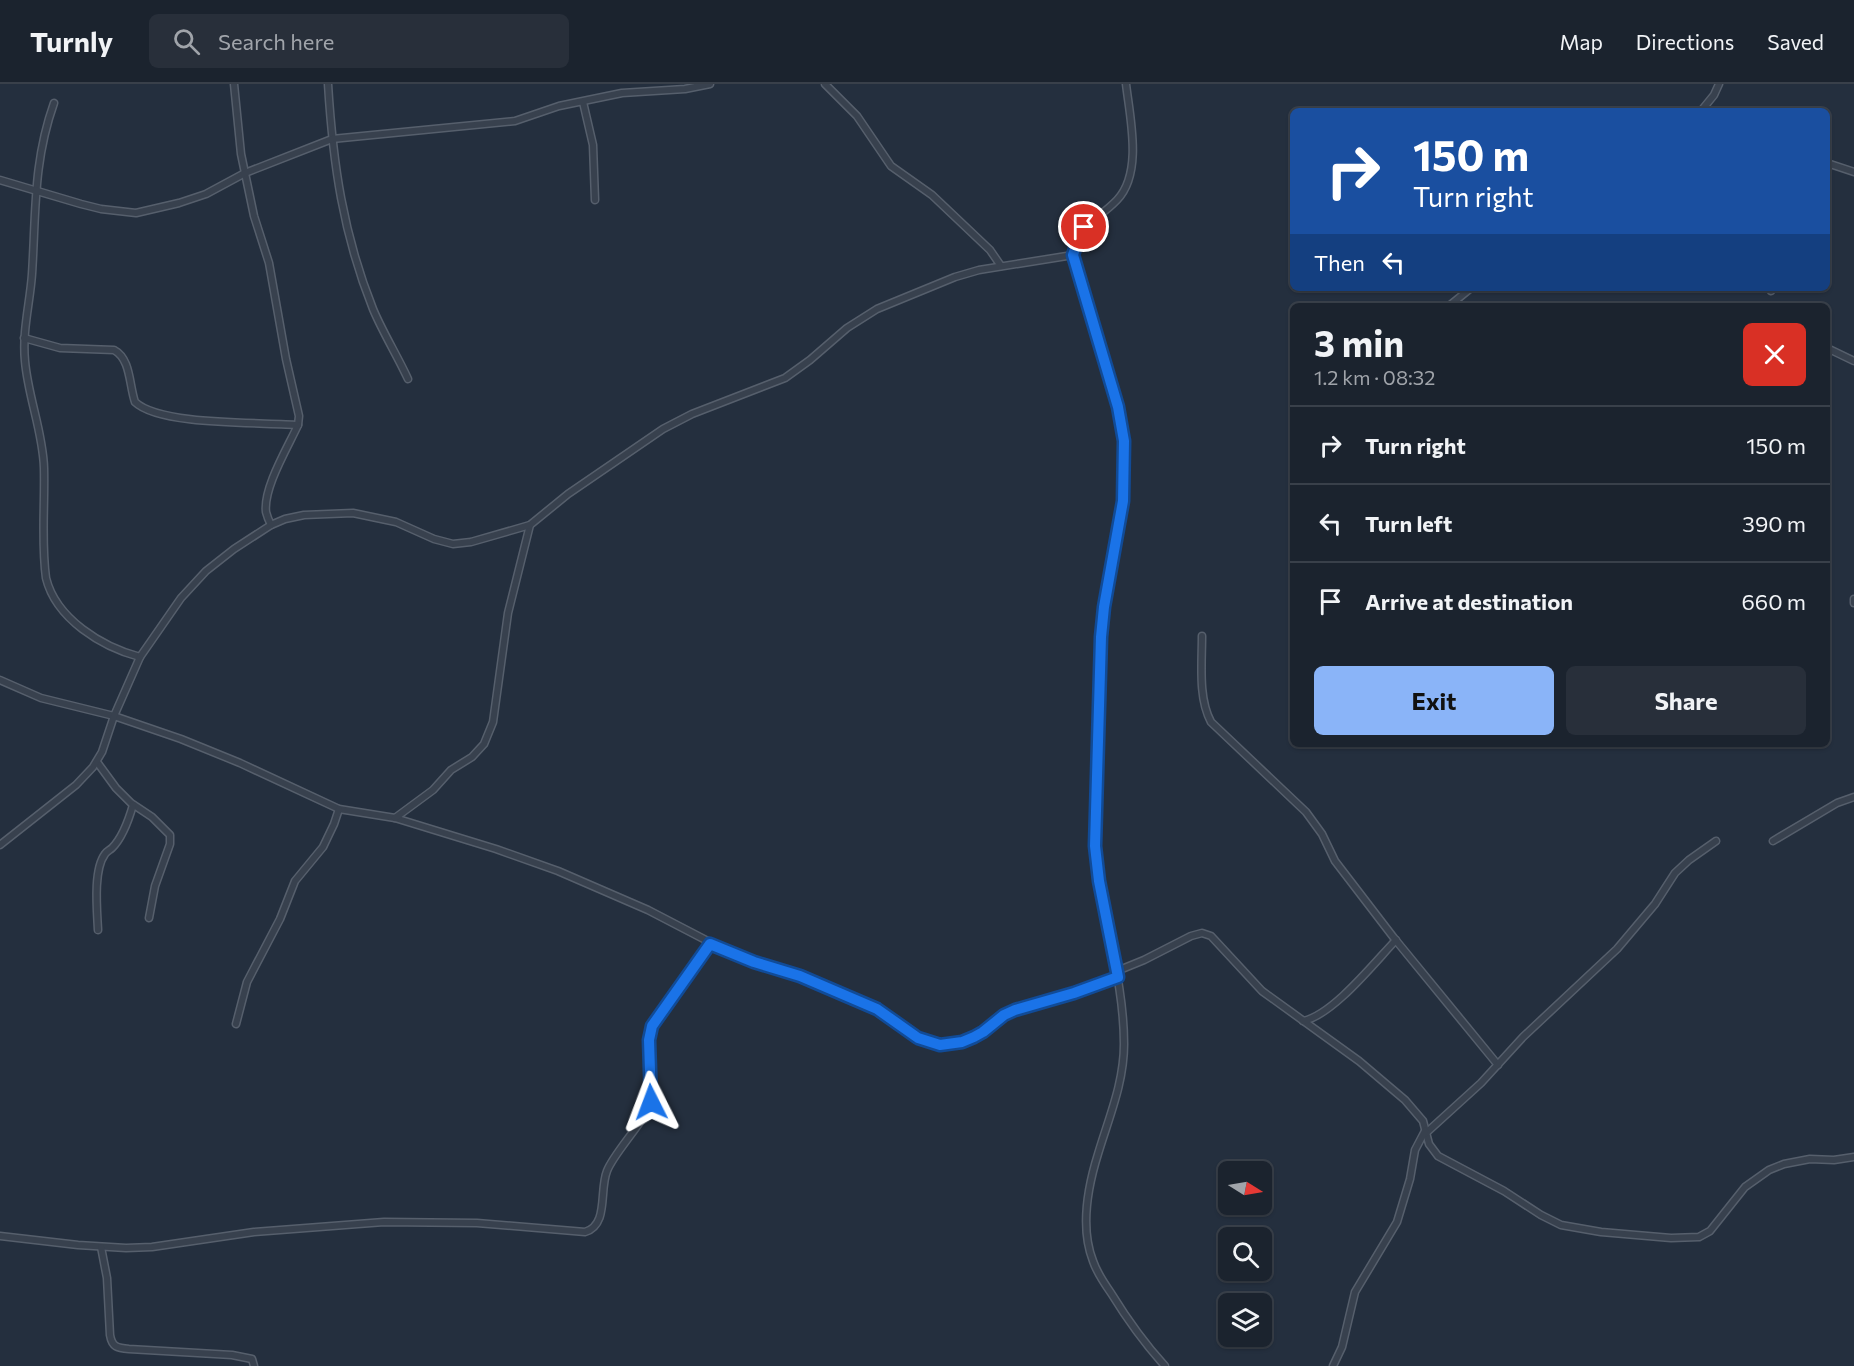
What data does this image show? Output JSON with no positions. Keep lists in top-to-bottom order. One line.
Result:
{"north":"right","page":{"header":"Turnly","search":"Search here","nav":["Map","Directions","Saved"],"turn":["150 m","Turn right"],"then":"Then","heading":["3 min","1.2 km · 08:32"],"list":[{"name":"Turn right","value":"150 m"},{"name":"Turn left","value":"390 m"},{"name":"Arrive at destination","value":"660 m"}],"buttons":["Exit","Share"]}}
